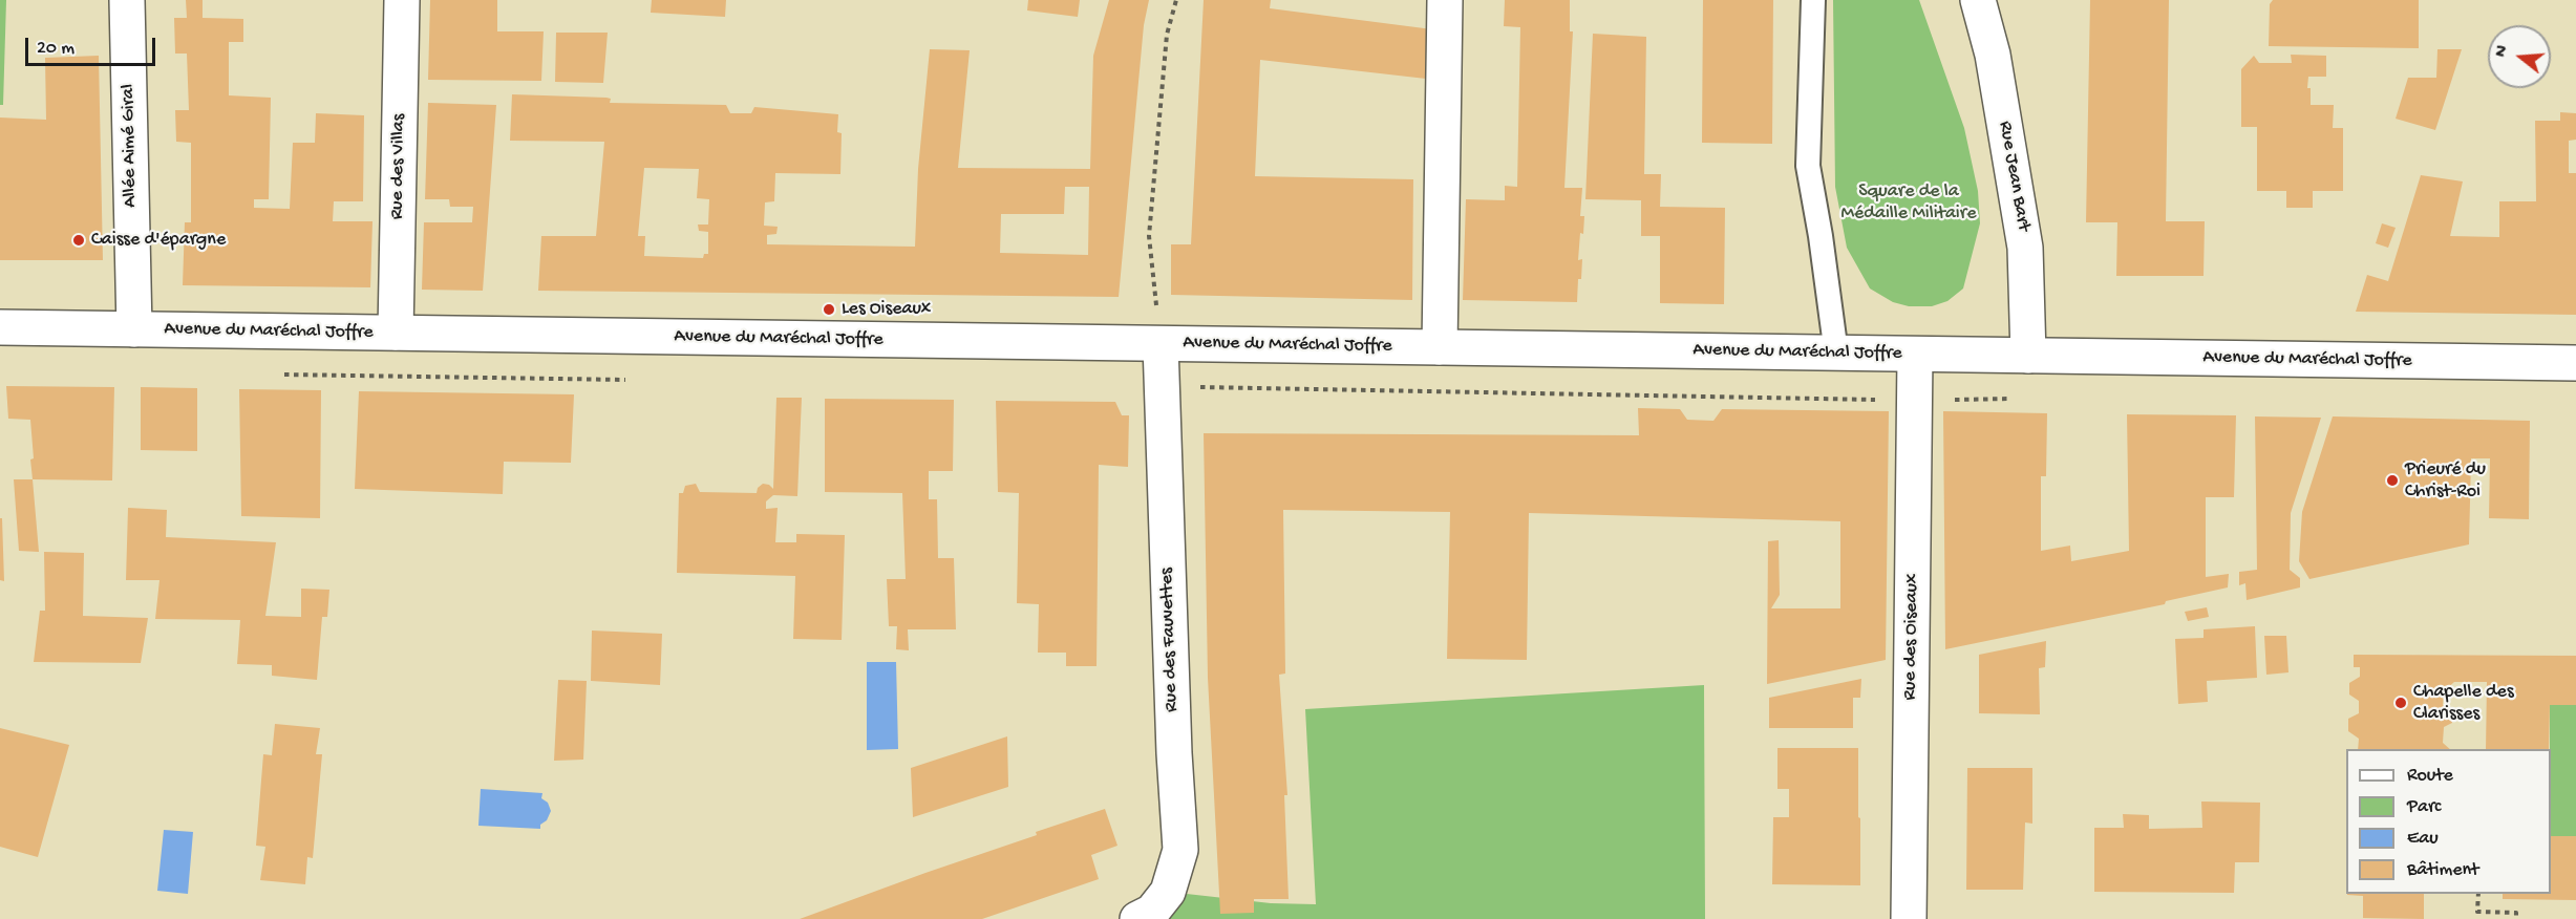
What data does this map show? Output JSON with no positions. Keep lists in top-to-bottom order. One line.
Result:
{"streets":{"main road":["Allée Aimé Giral","Rue des Villas","Rue Jean Bart","Avenue du Maréchal Joffre","Rue des Oiseaux","Rue des Fauvettes"]},"crossings":[["Allée Aimé Giral","Avenue du Maréchal Joffre"],["Rue des Villas","Avenue du Maréchal Joffre"],["Rue Jean Bart","Avenue du Maréchal Joffre"],["Avenue du Maréchal Joffre","Rue des Oiseaux"],["Avenue du Maréchal Joffre","Rue des Fauvettes"]],"parks":["Square de la Médaille Militaire"],"places":["Caisse d'épargne","Les Oiseaux","Prieuré du Christ-Roi","Chapelle des Clarisses"],"legend":["Route","Parc","Eau","Bâtiment"],"scale_bar":"20 m","north":"left"}
